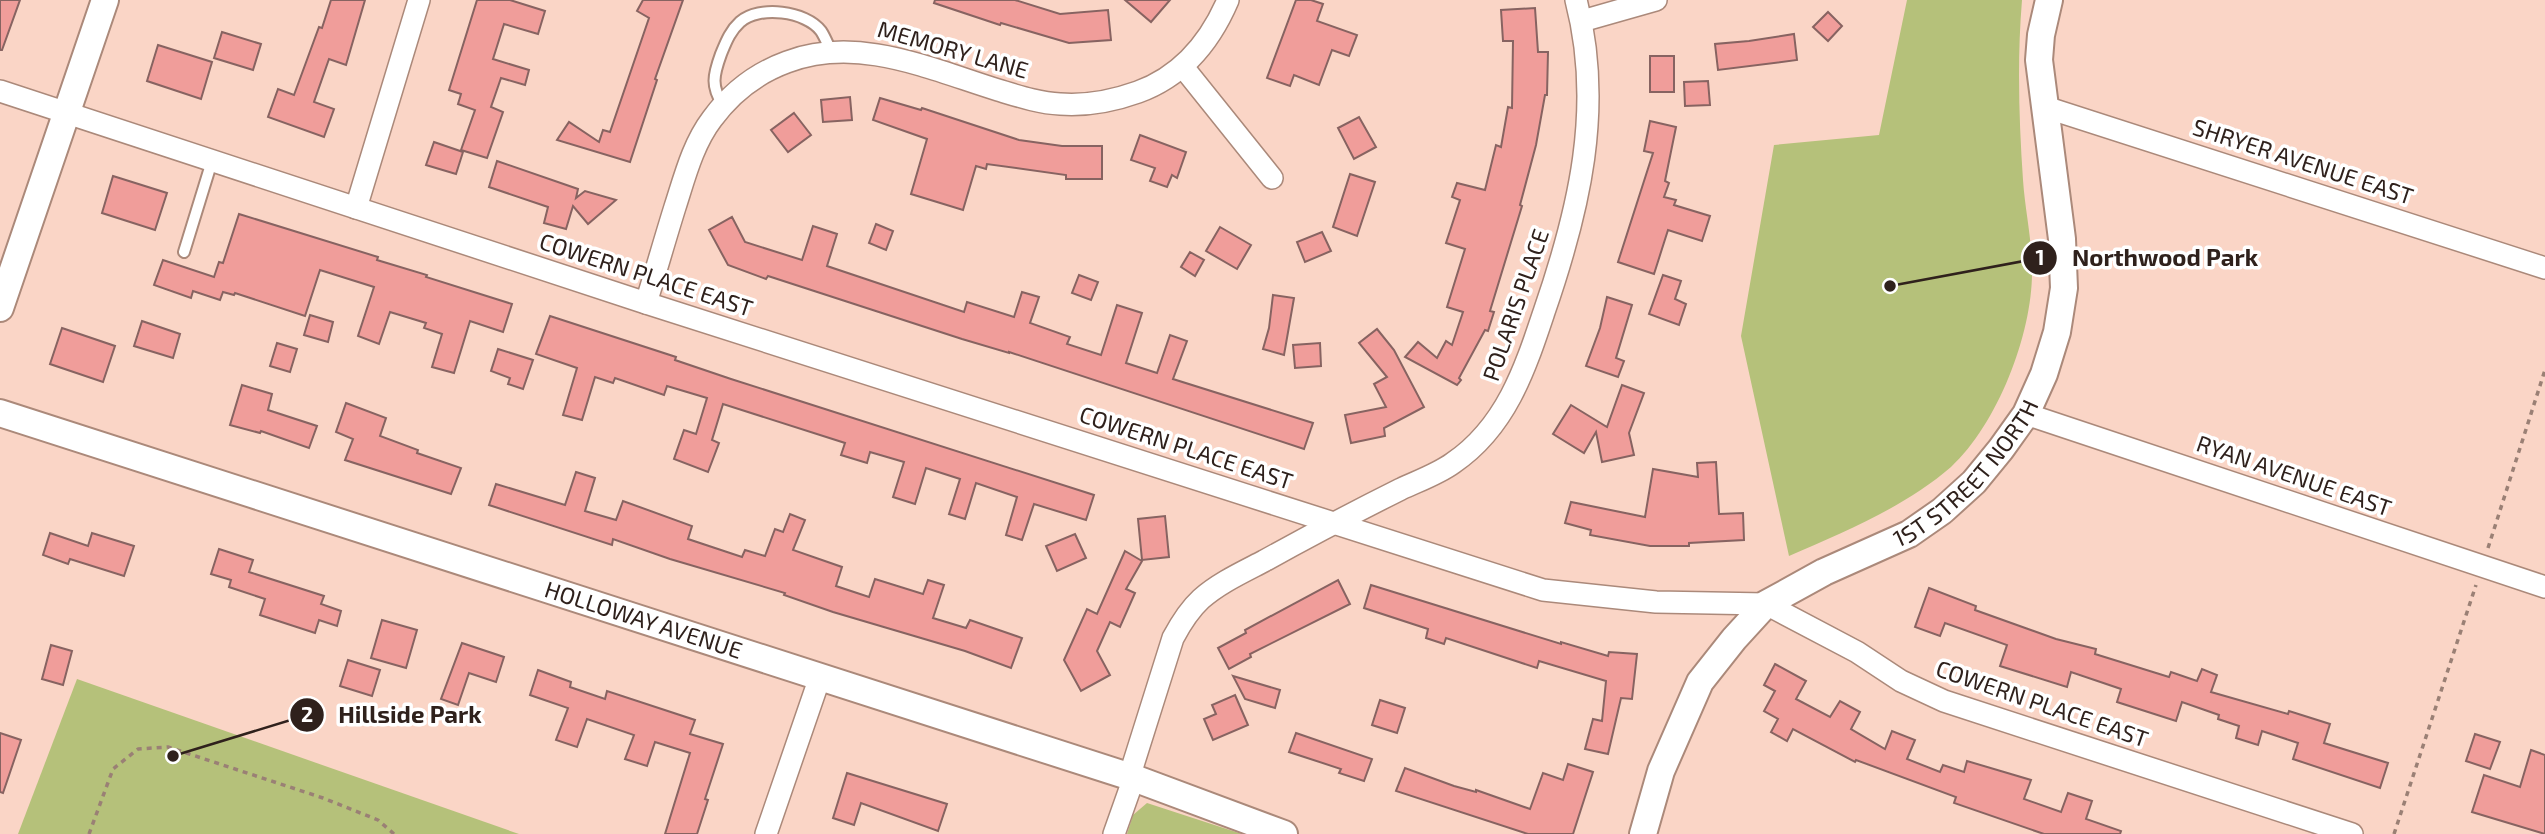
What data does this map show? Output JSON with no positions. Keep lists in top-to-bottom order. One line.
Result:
{"streets":{"street":["MEMORY LANE","SHRYER AVENUE EAST","COWERN PLACE EAST","POLARIS PLACE","1ST STREET NORTH","RYAN AVENUE EAST","HOLLOWAY AVENUE"]},"crossings":[["MEMORY LANE","COWERN PLACE EAST"],["SHRYER AVENUE EAST","1ST STREET NORTH"],["COWERN PLACE EAST","POLARIS PLACE"],["COWERN PLACE EAST","1ST STREET NORTH"],["POLARIS PLACE","HOLLOWAY AVENUE"],["1ST STREET NORTH","RYAN AVENUE EAST"]],"places":["Northwood Park","Hillside Park"]}
